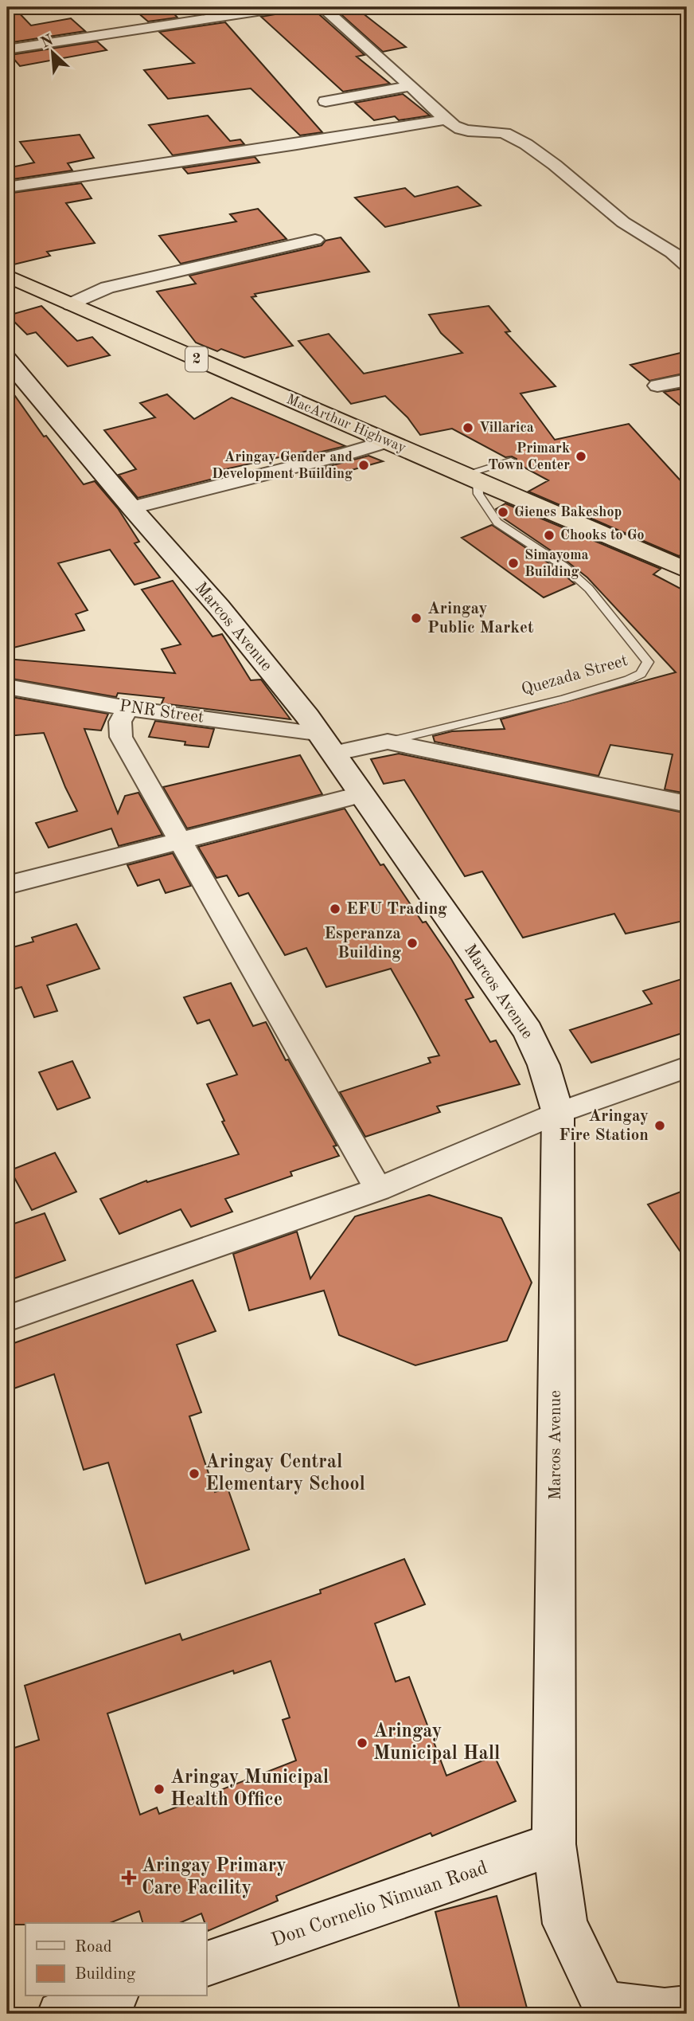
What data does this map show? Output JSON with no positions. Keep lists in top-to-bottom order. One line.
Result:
{"streets":{"highway":["2","MacArthur Highway"],"street":["Marcos Avenue","PNR Street","Don Cornelio Nimuan Road"],"lane":["Quezada Street"]},"crossings":[["MacArthur Highway","Quezada Street"],["Marcos Avenue","PNR Street"],["Marcos Avenue","Don Cornelio Nimuan Road"],["Quezada Street","PNR Street"]],"places":{"other":["Villarica","Primark Town Center","Aringay Gender and Development Building","Gienes Bakeshop","Chooks to Go","Simayoma Building","Aringay Public Market","EFU Trading","Esperanza Building","Aringay Fire Station","Aringay Central Elementary School","Aringay Municipal Hall","Aringay Municipal Health Office"],"health":["Aringay Primary Care Facility"]},"legend":["Road","Building"],"north":"top left"}
